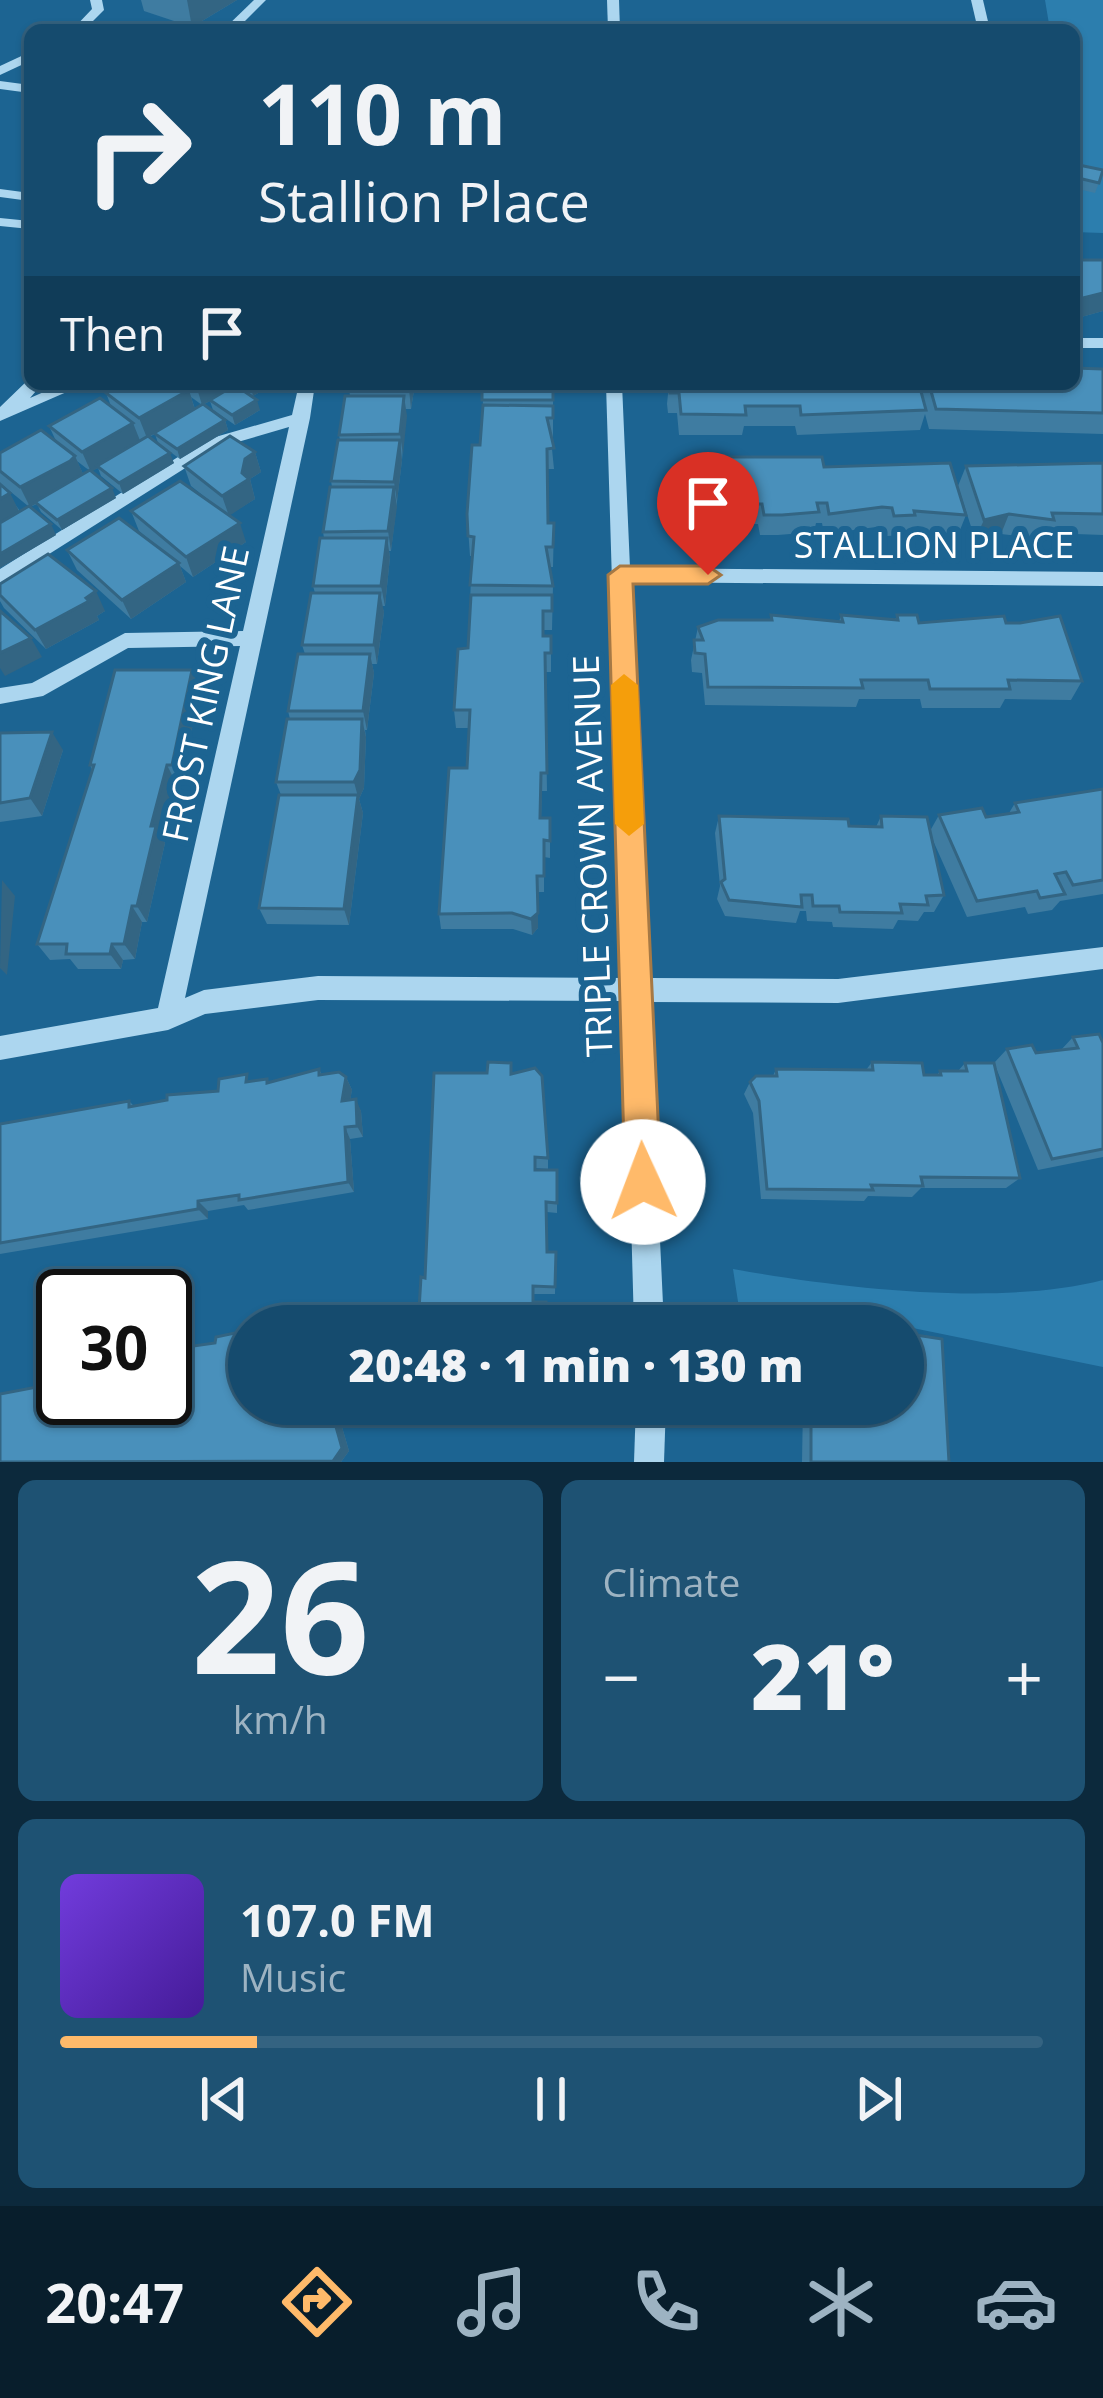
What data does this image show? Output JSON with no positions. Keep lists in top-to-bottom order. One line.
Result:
{"streets":{"street":["STALLION PLACE","FROST KING LANE","TRIPLE CROWN AVENUE"]},"crossings":[["STALLION PLACE","TRIPLE CROWN AVENUE"]],"page":{"turn":["110 m","Stallion Place"],"then":"Then","limit":"30","trip":"20:48 · 1 min · 130 m","tile":[["26","km/h"],"Climate"],"heat":["−","21°","+"],"song":["107.0 FM","Music"],"tabs":"20:47"}}
